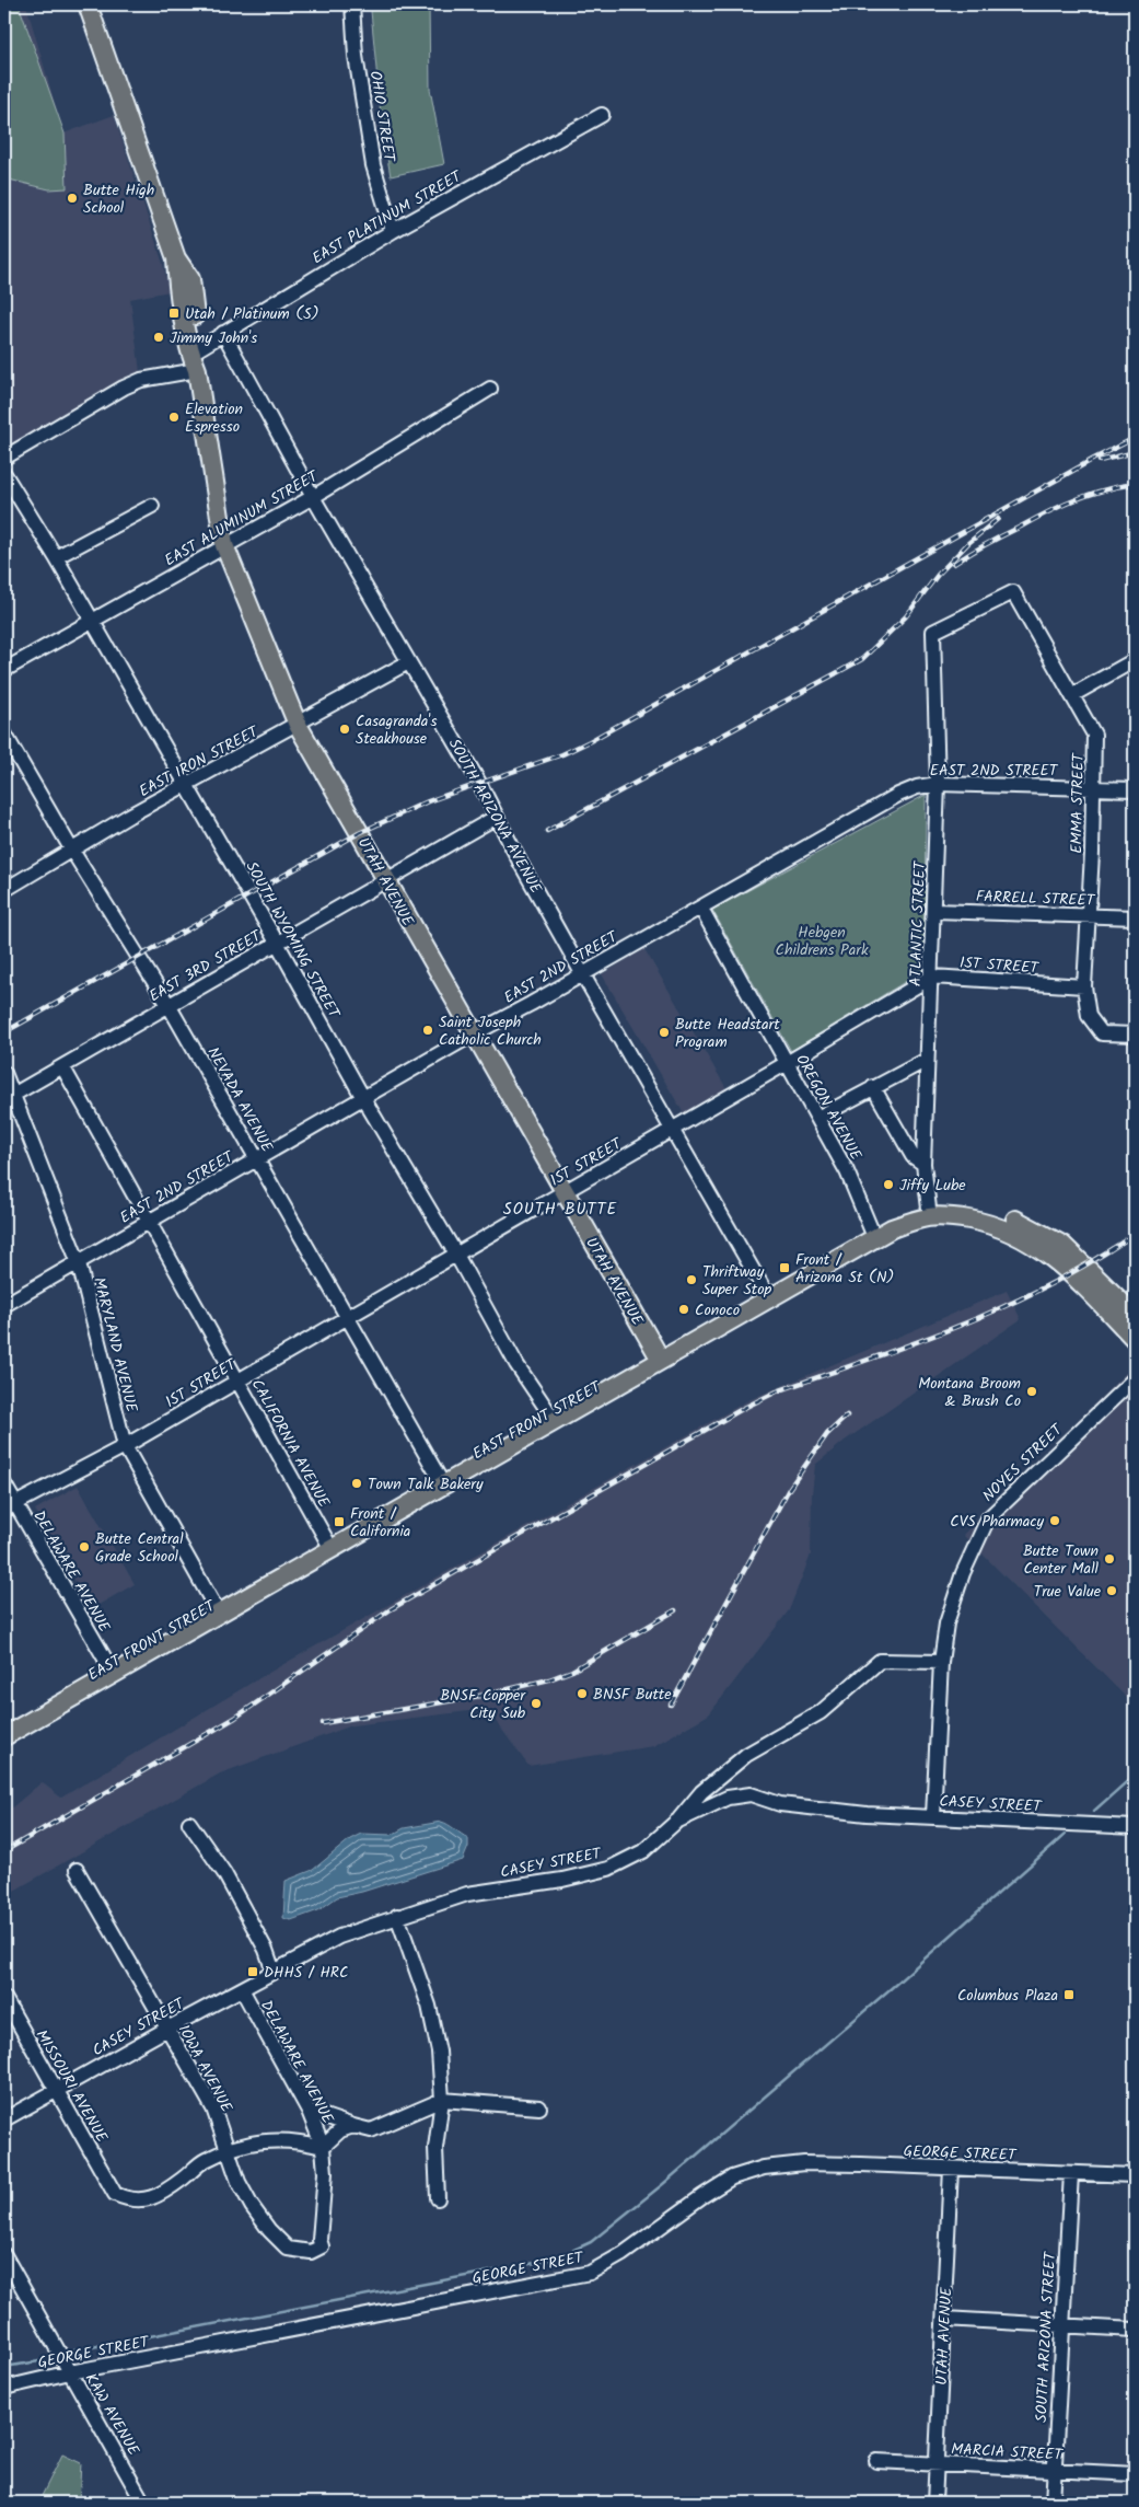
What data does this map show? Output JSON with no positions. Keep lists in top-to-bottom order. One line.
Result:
{"streets":{"main road":["UTAH AVENUE","EAST FRONT STREET"],"street":["OHIO STREET","EAST PLATINUM STREET","EAST ALUMINUM STREET","EAST IRON STREET","EAST 2ND STREET","EMMA STREET","SOUTH ARIZONA AVENUE","FARRELL STREET","ATLANTIC STREET","SOUTH WYOMING STREET","1ST STREET","EAST 3RD STREET","NEVADA AVENUE","OREGON AVENUE","MARYLAND AVENUE","CALIFORNIA AVENUE","NOYES STREET","DELAWARE AVENUE","CASEY STREET","IOWA AVENUE","MISSOURI AVENUE","GEORGE STREET","SOUTH ARIZONA STREET","KAW AVENUE","MARCIA STREET"]},"crossings":[["OHIO STREET","EAST PLATINUM STREET"],["EAST PLATINUM STREET","SOUTH ARIZONA AVENUE"],["EAST PLATINUM STREET","UTAH AVENUE"],["EAST ALUMINUM STREET","SOUTH ARIZONA AVENUE"],["EAST ALUMINUM STREET","UTAH AVENUE"],["EAST ALUMINUM STREET","SOUTH WYOMING STREET"],["EAST IRON STREET","SOUTH ARIZONA AVENUE"],["EAST IRON STREET","UTAH AVENUE"],["EAST IRON STREET","SOUTH WYOMING STREET"],["EAST IRON STREET","NEVADA AVENUE"],["EAST 2ND STREET","EMMA STREET"],["EAST 2ND STREET","SOUTH ARIZONA AVENUE"],["EAST 2ND STREET","UTAH AVENUE"],["EAST 2ND STREET","ATLANTIC STREET"],["EAST 2ND STREET","SOUTH WYOMING STREET"],["EAST 2ND STREET","NEVADA AVENUE"],["EAST 2ND STREET","OREGON AVENUE"],["EAST 2ND STREET","MARYLAND AVENUE"],["EAST 2ND STREET","CALIFORNIA AVENUE"],["EMMA STREET","FARRELL STREET"],["EMMA STREET","ATLANTIC STREET"],["EMMA STREET","1ST STREET"],["SOUTH ARIZONA AVENUE","1ST STREET"],["SOUTH ARIZONA AVENUE","EAST 3RD STREET"],["SOUTH ARIZONA AVENUE","EAST FRONT STREET"],["UTAH AVENUE","1ST STREET"],["UTAH AVENUE","EAST 3RD STREET"],["UTAH AVENUE","EAST FRONT STREET"],["UTAH AVENUE","GEORGE STREET"],["UTAH AVENUE","MARCIA STREET"],["FARRELL STREET","ATLANTIC STREET"],["ATLANTIC STREET","1ST STREET"],["ATLANTIC STREET","EAST FRONT STREET"],["SOUTH WYOMING STREET","1ST STREET"],["SOUTH WYOMING STREET","EAST 3RD STREET"],["SOUTH WYOMING STREET","EAST FRONT STREET"],["1ST STREET","NEVADA AVENUE"],["1ST STREET","OREGON AVENUE"],["1ST STREET","MARYLAND AVENUE"],["1ST STREET","CALIFORNIA AVENUE"],["1ST STREET","DELAWARE AVENUE"],["EAST 3RD STREET","NEVADA AVENUE"],["EAST 3RD STREET","MARYLAND AVENUE"],["EAST 3RD STREET","CALIFORNIA AVENUE"],["NEVADA AVENUE","EAST FRONT STREET"],["OREGON AVENUE","EAST FRONT STREET"],["MARYLAND AVENUE","EAST FRONT STREET"],["EAST FRONT STREET","CALIFORNIA AVENUE"],["EAST FRONT STREET","DELAWARE AVENUE"],["NOYES STREET","CASEY STREET"],["DELAWARE AVENUE","CASEY STREET"],["DELAWARE AVENUE","IOWA AVENUE"],["CASEY STREET","IOWA AVENUE"],["CASEY STREET","MISSOURI AVENUE"],["IOWA AVENUE","MISSOURI AVENUE"],["GEORGE STREET","SOUTH ARIZONA STREET"],["GEORGE STREET","KAW AVENUE"],["SOUTH ARIZONA STREET","MARCIA STREET"]],"districts":["SOUTH BUTTE"],"parks":["Hebgen Childrens Park"],"places":{"other":["Butte High School","Jimmy John's","Elevation Espresso","Casagranda's Steakhouse","Saint Joseph Catholic Church","Butte Headstart Program","Jiffy Lube","Thriftway Super Stop","Conoco","Montana Broom & Brush Co","Town Talk Bakery","CVS Pharmacy","Butte Central Grade School","Butte Town Center Mall","True Value","BNSF Butte","BNSF Copper City Sub"],"transit":["Utah / Platinum (S)","Front / Arizona St (N)","Front / California","DHHS / HRC","Columbus Plaza"]}}
